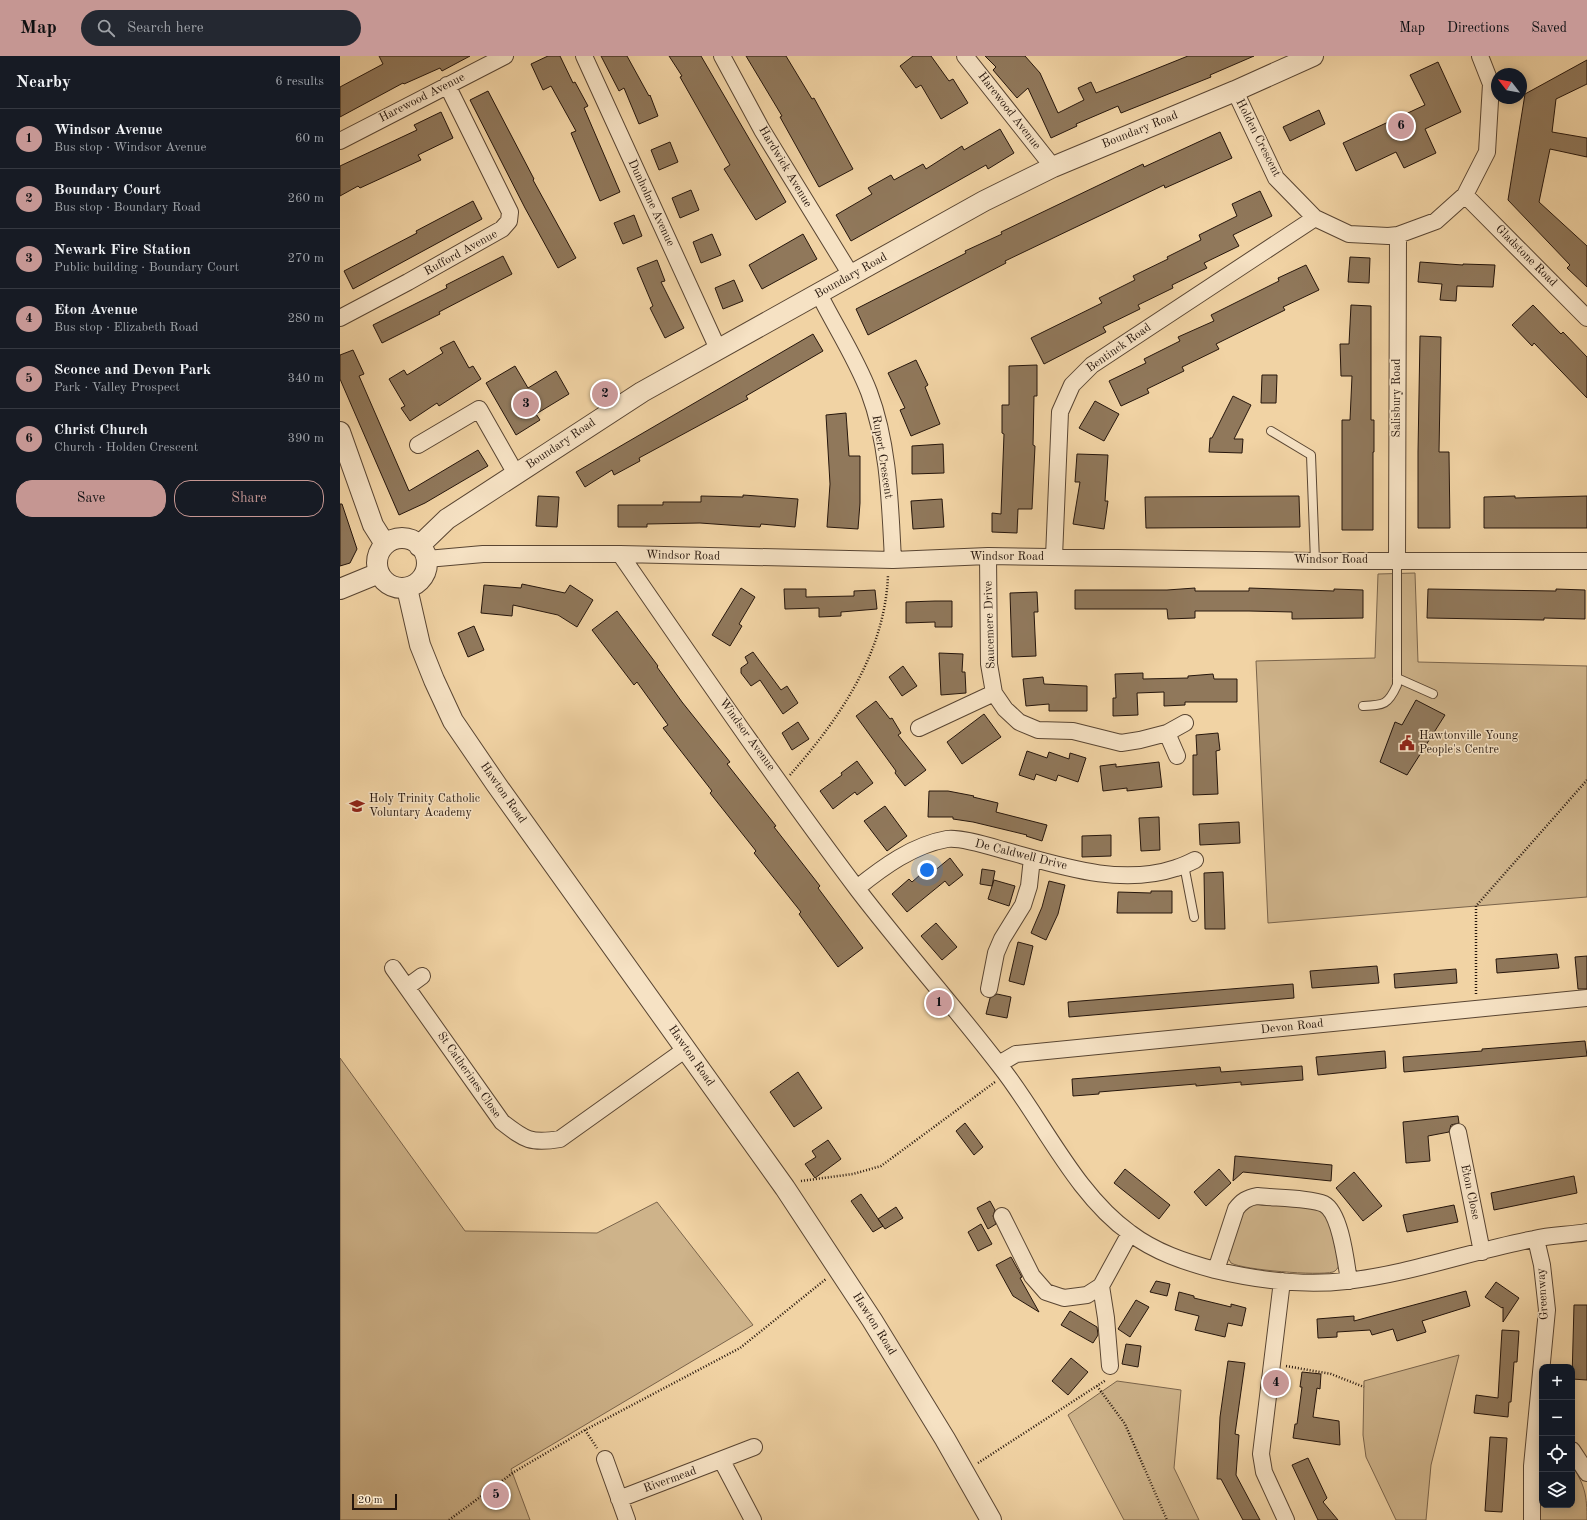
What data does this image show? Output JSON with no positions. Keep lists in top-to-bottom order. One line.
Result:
{"streets":{"street":["Harewood Avenue","Boundary Road","Holden Crescent","Hardwick Avenue","Dunholme Avenue","Rufford Avenue","Gladstone Road","Bentinck Road","Salisbury Road","Rupert Crescent","Windsor Road","Saucemere Drive","Windsor Avenue","Hawton Road","De Caldwell Drive","Devon Road","St Catherines Close","Eton Close","Greenway","Rivermead"]},"crossings":[["Harewood Avenue","Boundary Road"],["Harewood Avenue","Rufford Avenue"],["Boundary Road","Holden Crescent"],["Boundary Road","Hardwick Avenue"],["Boundary Road","Dunholme Avenue"],["Boundary Road","Rupert Crescent"],["Boundary Road","Windsor Road"],["Boundary Road","Hawton Road"],["Holden Crescent","Gladstone Road"],["Holden Crescent","Bentinck Road"],["Holden Crescent","Salisbury Road"],["Bentinck Road","Windsor Road"],["Salisbury Road","Windsor Road"],["Rupert Crescent","Windsor Road"],["Windsor Road","Saucemere Drive"],["Windsor Road","Windsor Avenue"],["Windsor Road","Hawton Road"],["Windsor Avenue","De Caldwell Drive"],["Windsor Avenue","Devon Road"],["Windsor Avenue","Eton Close"],["Windsor Avenue","Greenway"],["Hawton Road","St Catherines Close"]],"places":{"public building":["Hawtonville Young People's Centre"],"school or university":["Holy Trinity Catholic Voluntary Academy"]},"scale_bar":"20 m","north":"top left","page":{"header":"Map","search":"Search here","nav":["Map","Directions","Saved"],"heading":["Nearby","6 results"],"list":[{"mark":"1","name":"Windsor Avenue","note":"Bus stop · Windsor Avenue","value":"60 m"},{"mark":"2","name":"Boundary Court","note":"Bus stop · Boundary Road","value":"260 m"},{"mark":"3","name":"Newark Fire Station","note":"Public building · Boundary Court","value":"270 m"},{"mark":"4","name":"Eton Avenue","note":"Bus stop · Elizabeth Road","value":"280 m"},{"mark":"5","name":"Sconce and Devon Park","note":"Park · Valley Prospect","value":"340 m"},{"mark":"6","name":"Christ Church","note":"Church · Holden Crescent","value":"390 m"}],"pins":["6","2","3","1","4","5"],"buttons":["Save","Share"],"map_buttons":["+","−"],"scale":"20 m"}}
